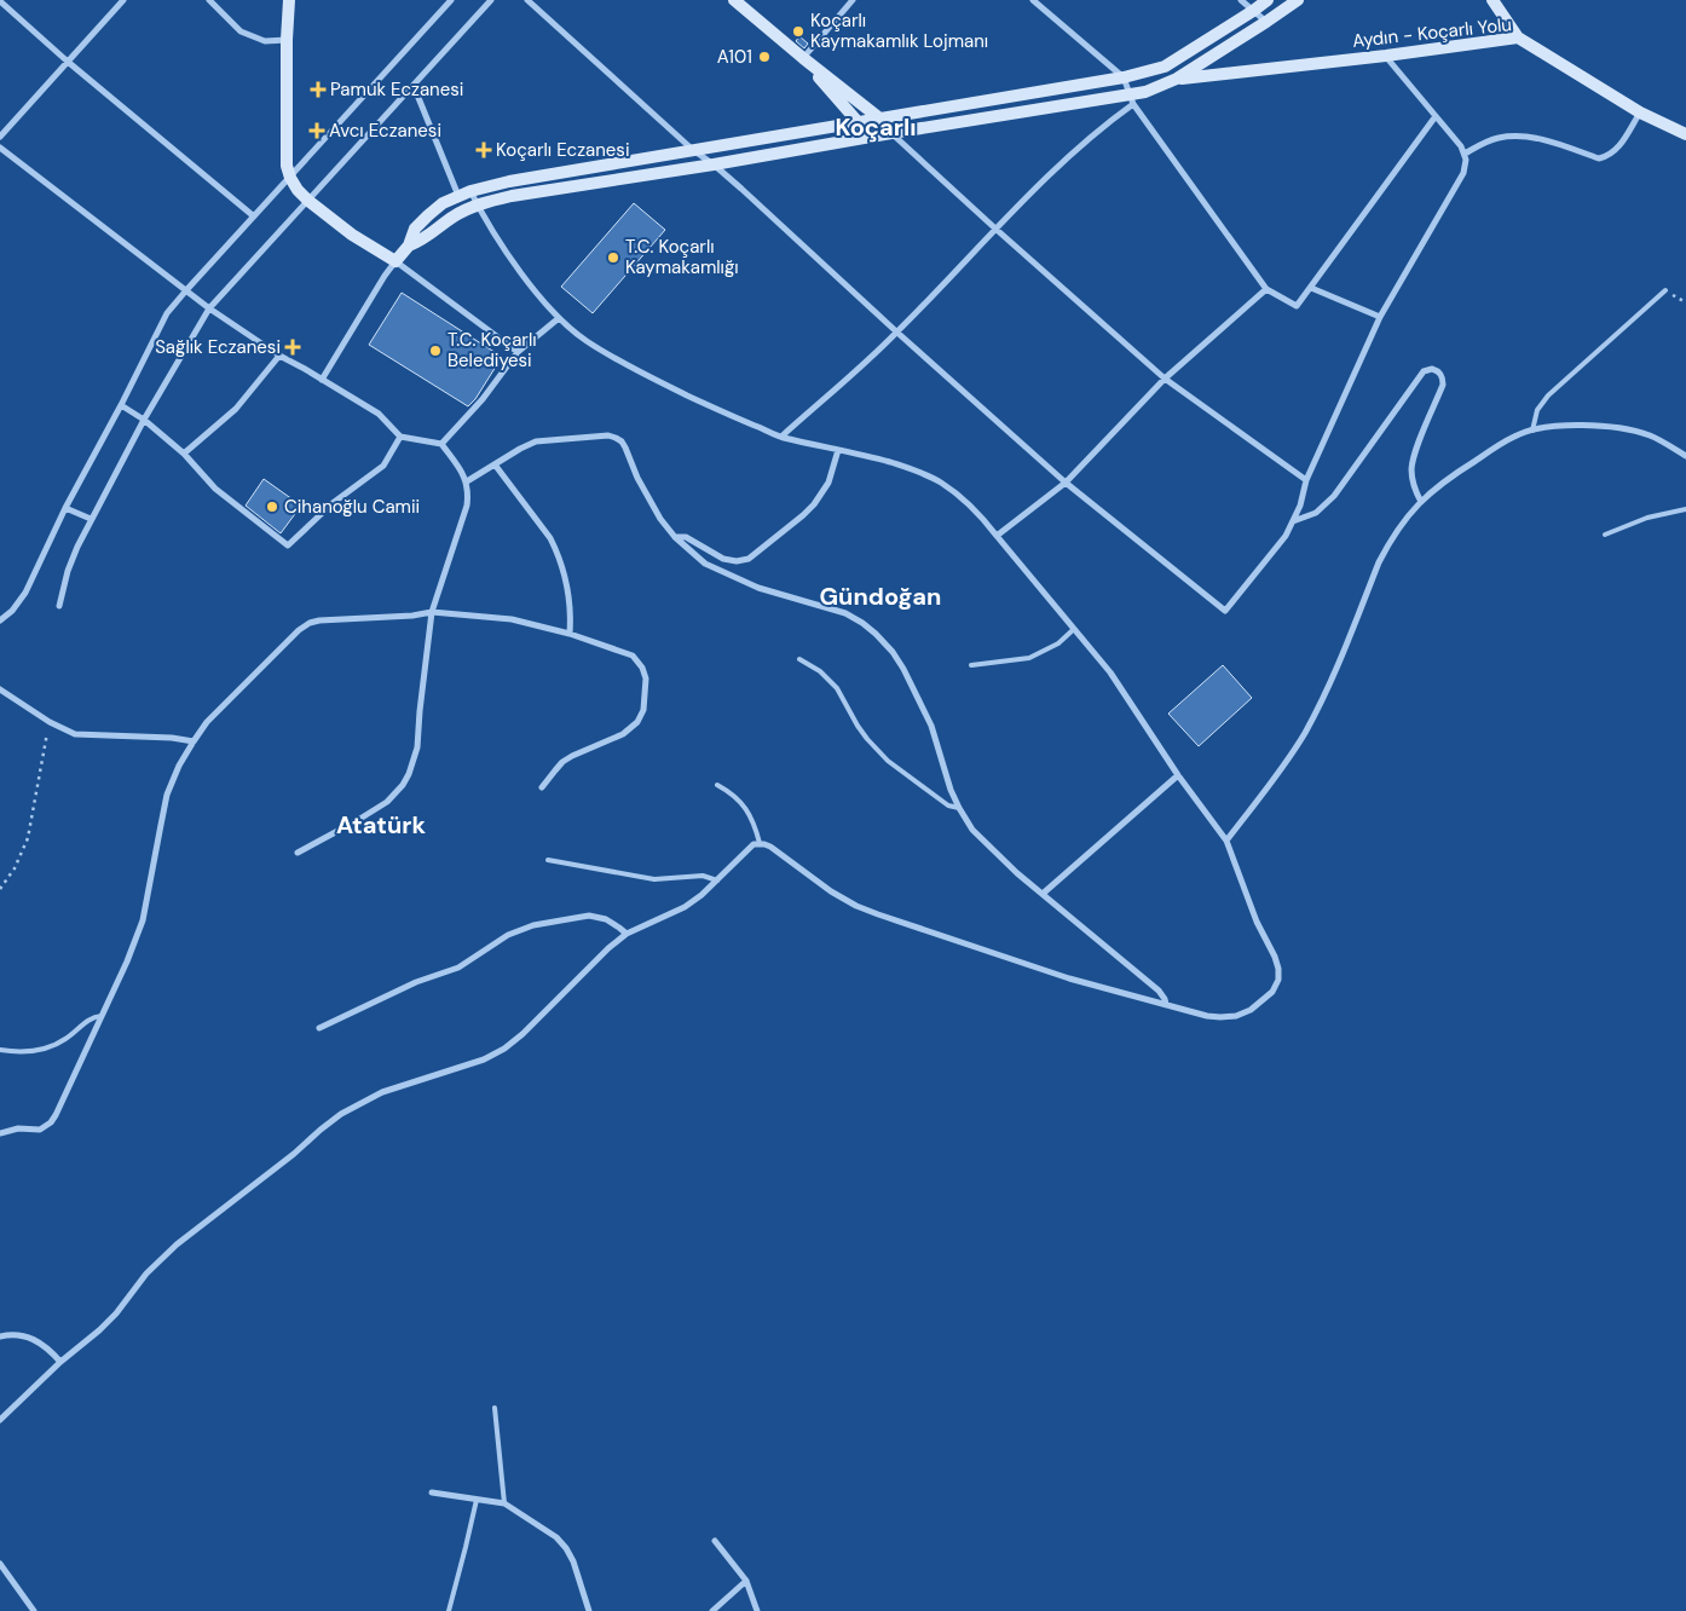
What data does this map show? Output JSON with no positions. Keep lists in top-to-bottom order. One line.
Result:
{"streets":{"main road":["Aydın - Koçarlı Yolu"]},"districts":["Koçarlı","Gündoğan","Atatürk"],"places":{"other":["Koçarlı Kaymakamlık Lojmanı","A101","T.C. Koçarlı Kaymakamlığı","T.C. Koçarlı Belediyesi","Cihanoğlu Camii"],"health":["Pamuk Eczanesi","Avcı Eczanesi","Koçarlı Eczanesi","Sağlık Eczanesi"]}}
